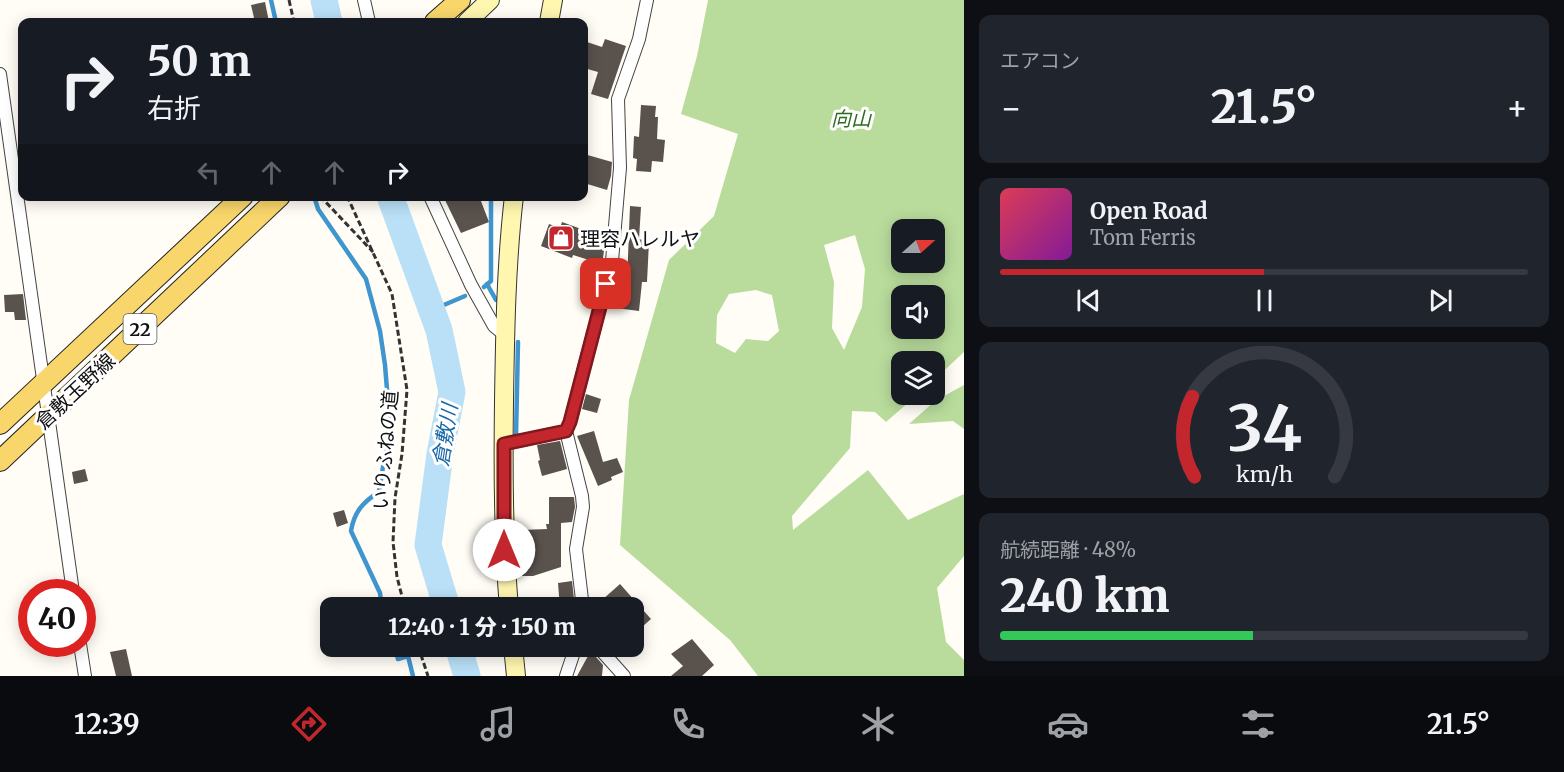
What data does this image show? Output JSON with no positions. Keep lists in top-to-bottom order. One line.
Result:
{"streets":{"main road":["22","倉敷玉野線"],"path":["いりふねの道"]},"water":["倉敷川"],"parks":["向山"],"places":{"shop":["理容ハレルヤ"]},"north":"right","page":{"tile":["エアコン",["航続距離 · 48%","240 km"]],"turn":["50 m","右折"],"heat":["−","21.5°","+"],"song":["Open Road","Tom Ferris"],"limit":"40","trip":"12:40 · 1 分 · 150 m","tabs":["12:39","21.5°"],"gauge":["34","km/h"]}}
